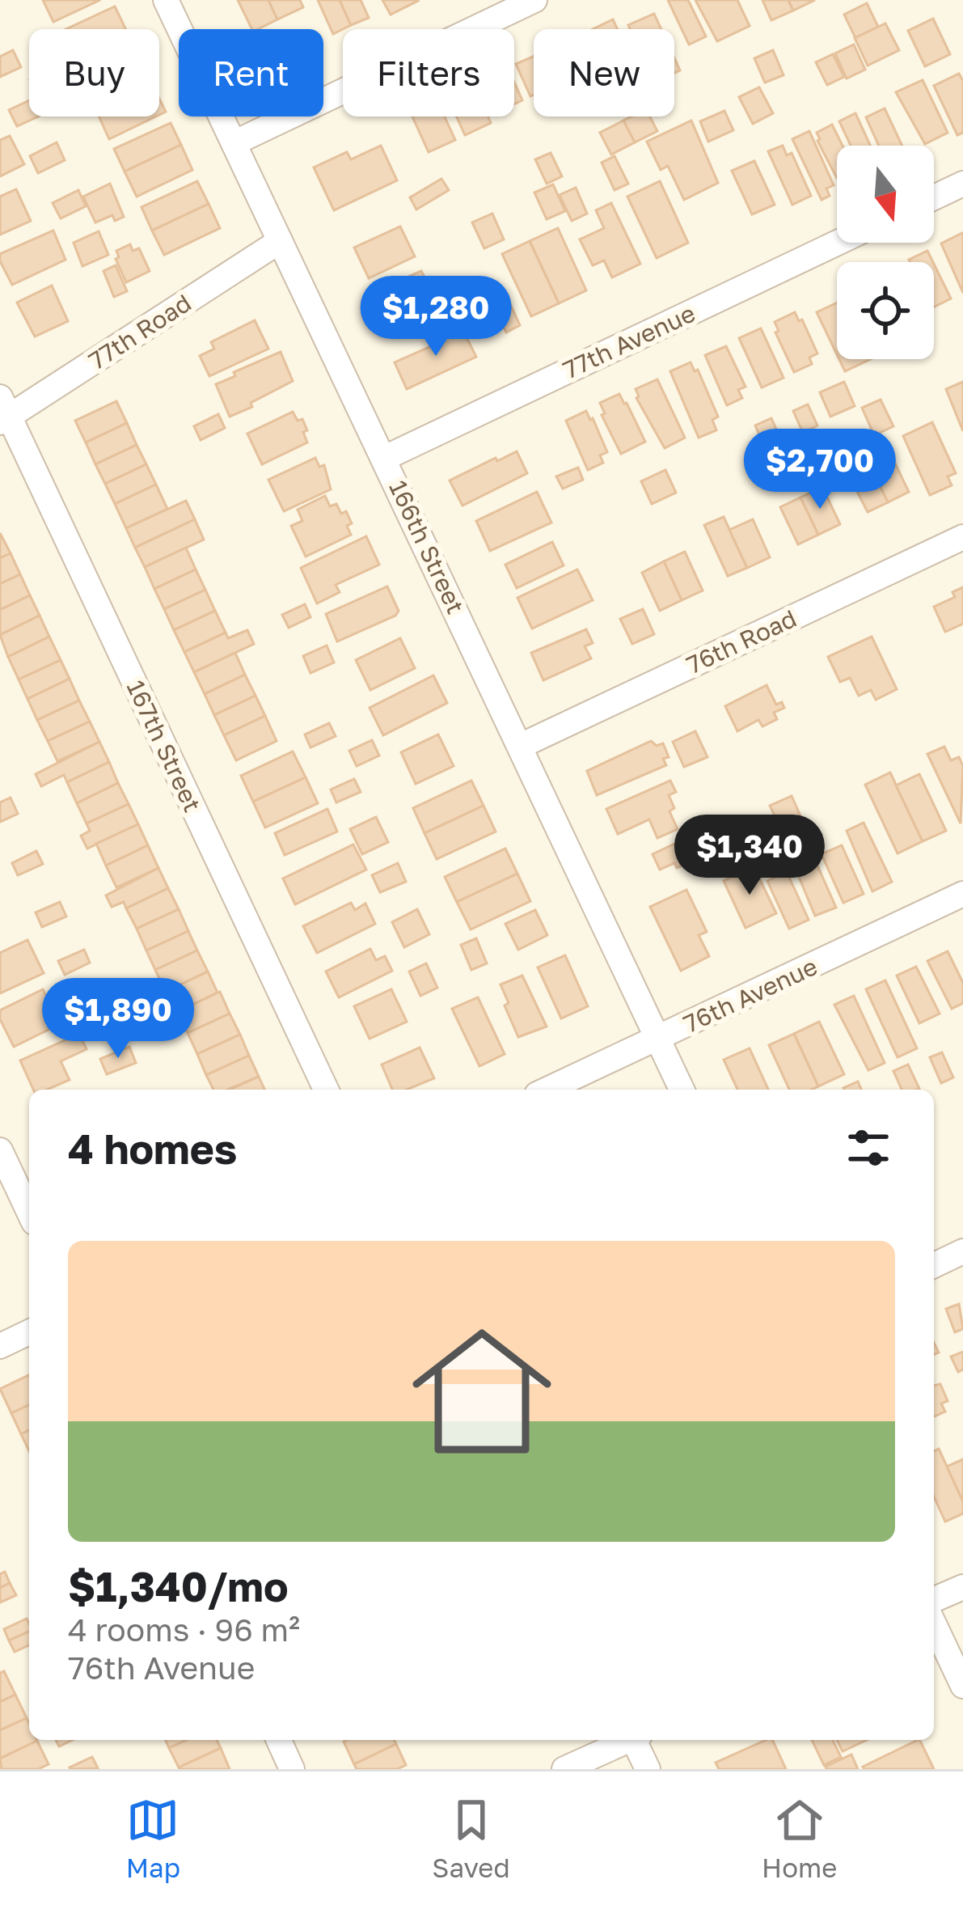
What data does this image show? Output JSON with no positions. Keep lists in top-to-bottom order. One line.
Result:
{"streets":{"street":["77th Road","77th Avenue","166th Street","76th Road","167th Street","76th Avenue"]},"crossings":[["77th Road","166th Street"],["77th Road","167th Street"],["77th Avenue","166th Street"],["166th Street","76th Road"],["166th Street","76th Avenue"]],"north":"bottom","page":{"chip":["Buy","Rent","Filters","New"],"price":["$1,280","$2,700","$1,340","$1,890"],"heading":"4 homes","list":[{"name":"$1,340/mo","note":"4 rooms · 96 m² · 76th Avenue"}],"tabs":["Map","Saved","Home"]}}
